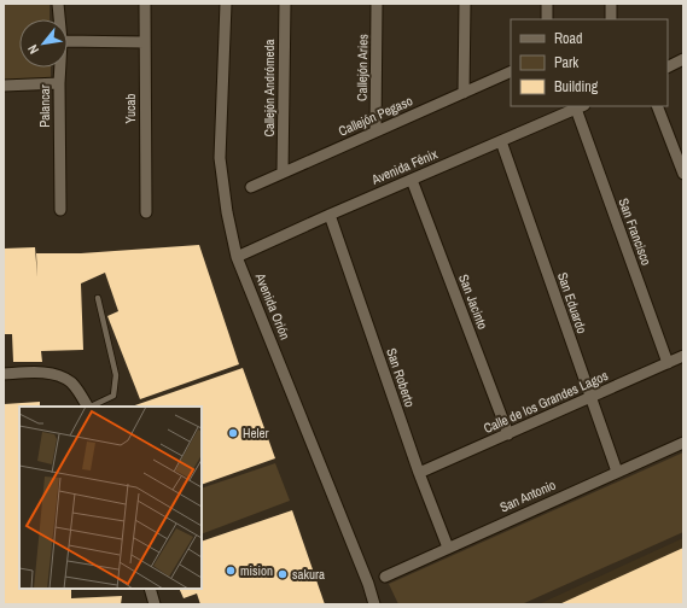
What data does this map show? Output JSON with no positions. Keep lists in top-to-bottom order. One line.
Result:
{"streets":{"street":["Callejón Aries","Callejón Andrómeda","Palancar","Yucab","Callejón Pegaso","Avenida Fénix","San Francisco","San Jacinto","San Eduardo","Avenida Orión","San Roberto","Calle de los Grandes Lagos","San Antonio"]},"crossings":[["Callejón Aries","Callejón Pegaso"],["Callejón Andrómeda","Callejón Pegaso"],["Avenida Fénix","San Francisco"],["Avenida Fénix","San Jacinto"],["Avenida Fénix","San Eduardo"],["Avenida Fénix","Avenida Orión"],["Avenida Fénix","San Roberto"],["San Francisco","Calle de los Grandes Lagos"],["San Jacinto","Calle de los Grandes Lagos"],["San Eduardo","Calle de los Grandes Lagos"],["San Eduardo","San Antonio"],["San Roberto","Calle de los Grandes Lagos"],["San Roberto","San Antonio"]],"places":["Heler","mision","sakura"],"legend":["Road","Park","Building"],"north":"bottom left"}
